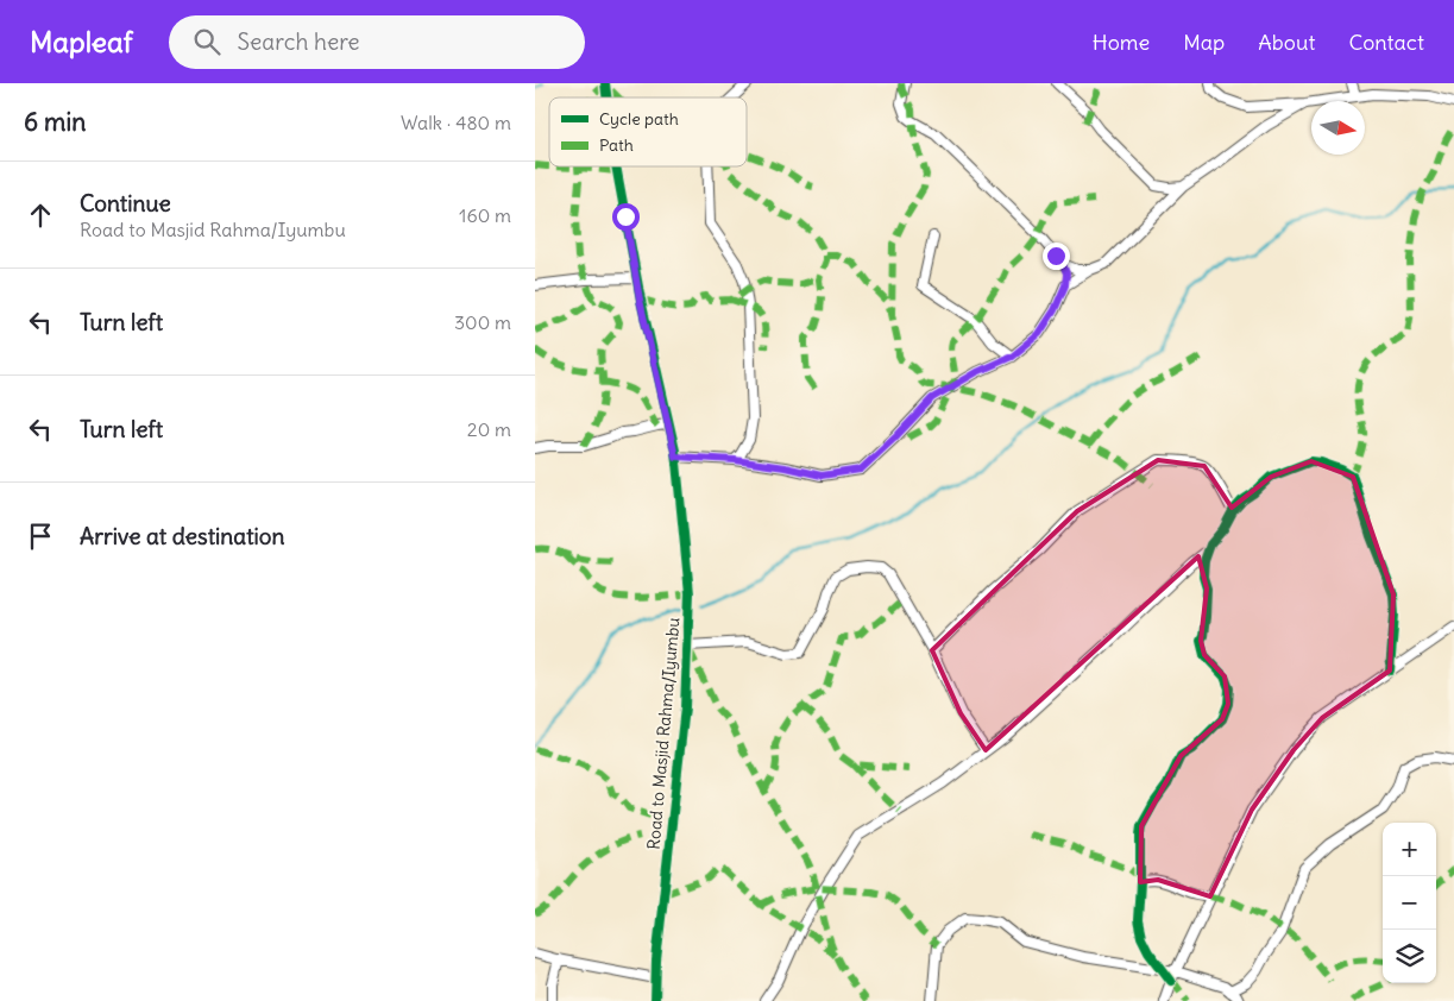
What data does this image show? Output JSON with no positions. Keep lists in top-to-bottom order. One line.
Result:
{"streets":{"street":["Road to Masjid Rahma/Iyumbu"]},"legend":["Cycle path","Path"],"north":"right","page":{"header":"Mapleaf","search":"Search here","nav":["Home","Map","About","Contact"],"heading":["6 min","Walk · 480 m"],"list":[["Continue","Road to Masjid Rahma/Iyumbu","160 m"],["Turn left","300 m"],["Turn left","20 m"],"Arrive at destination"],"map_buttons":["+","−"]}}
